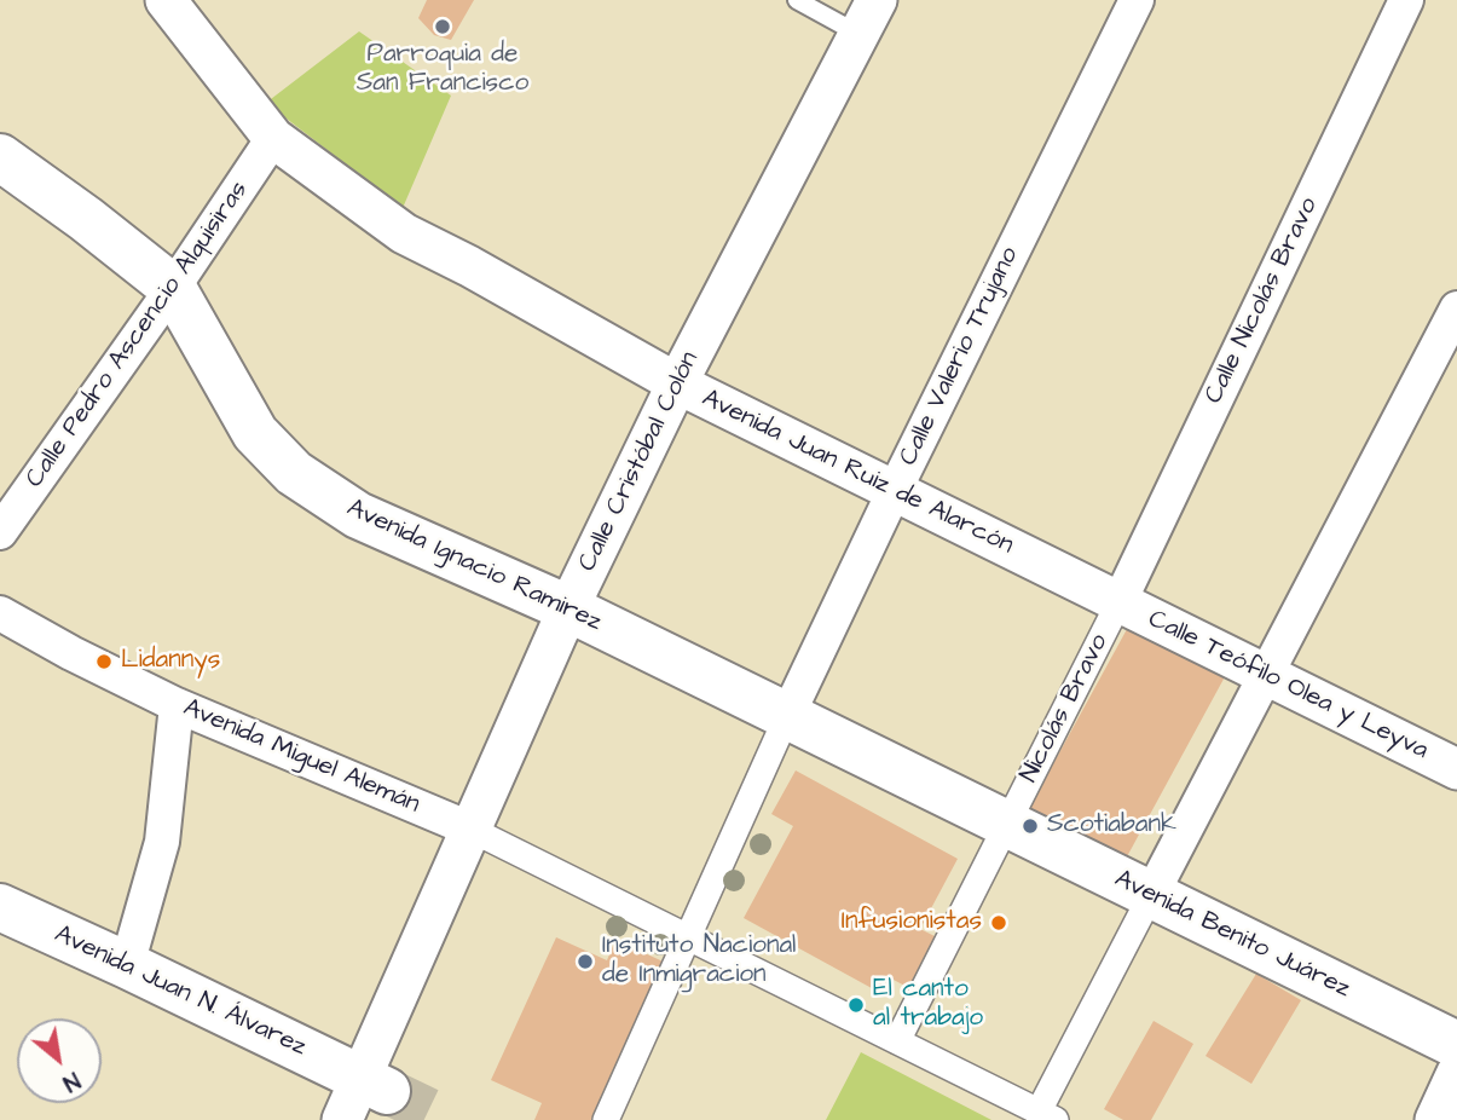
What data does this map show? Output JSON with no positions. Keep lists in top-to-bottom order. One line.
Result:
{"streets":{"main road":["Avenida Ignacio Ramirez","Avenida Benito Juárez","Avenida Juan N. Álvarez"],"street":["Calle Nicolás Bravo","Calle Pedro Ascencio Alquisiras","Calle Valerio Trujano","Calle Cristóbal Colón","Avenida Juan Ruiz de Alarcón","Calle Teófilo Olea y Leyva","Nicolás Bravo","Avenida Miguel Alemán"]},"crossings":[["Calle Nicolás Bravo","Avenida Juan Ruiz de Alarcón"],["Calle Nicolás Bravo","Calle Teófilo Olea y Leyva"],["Calle Nicolás Bravo","Nicolás Bravo"],["Calle Pedro Ascencio Alquisiras","Avenida Juan Ruiz de Alarcón"],["Calle Pedro Ascencio Alquisiras","Avenida Ignacio Ramirez"],["Calle Valerio Trujano","Avenida Juan Ruiz de Alarcón"],["Calle Valerio Trujano","Avenida Ignacio Ramirez"],["Calle Cristóbal Colón","Avenida Juan Ruiz de Alarcón"],["Calle Cristóbal Colón","Avenida Ignacio Ramirez"],["Calle Cristóbal Colón","Avenida Miguel Alemán"],["Calle Cristóbal Colón","Avenida Juan N. Álvarez"],["Avenida Juan Ruiz de Alarcón","Calle Teófilo Olea y Leyva"],["Avenida Juan Ruiz de Alarcón","Nicolás Bravo"],["Avenida Ignacio Ramirez","Nicolás Bravo"],["Avenida Ignacio Ramirez","Avenida Benito Juárez"],["Calle Teófilo Olea y Leyva","Nicolás Bravo"],["Nicolás Bravo","Avenida Benito Juárez"]],"places":["Parroquia de San Francisco","Lidannys","Scotiabank","Infusionistas","Instituto Nacional de Inmigracion","El canto al trabajo"],"north":"bottom right"}
